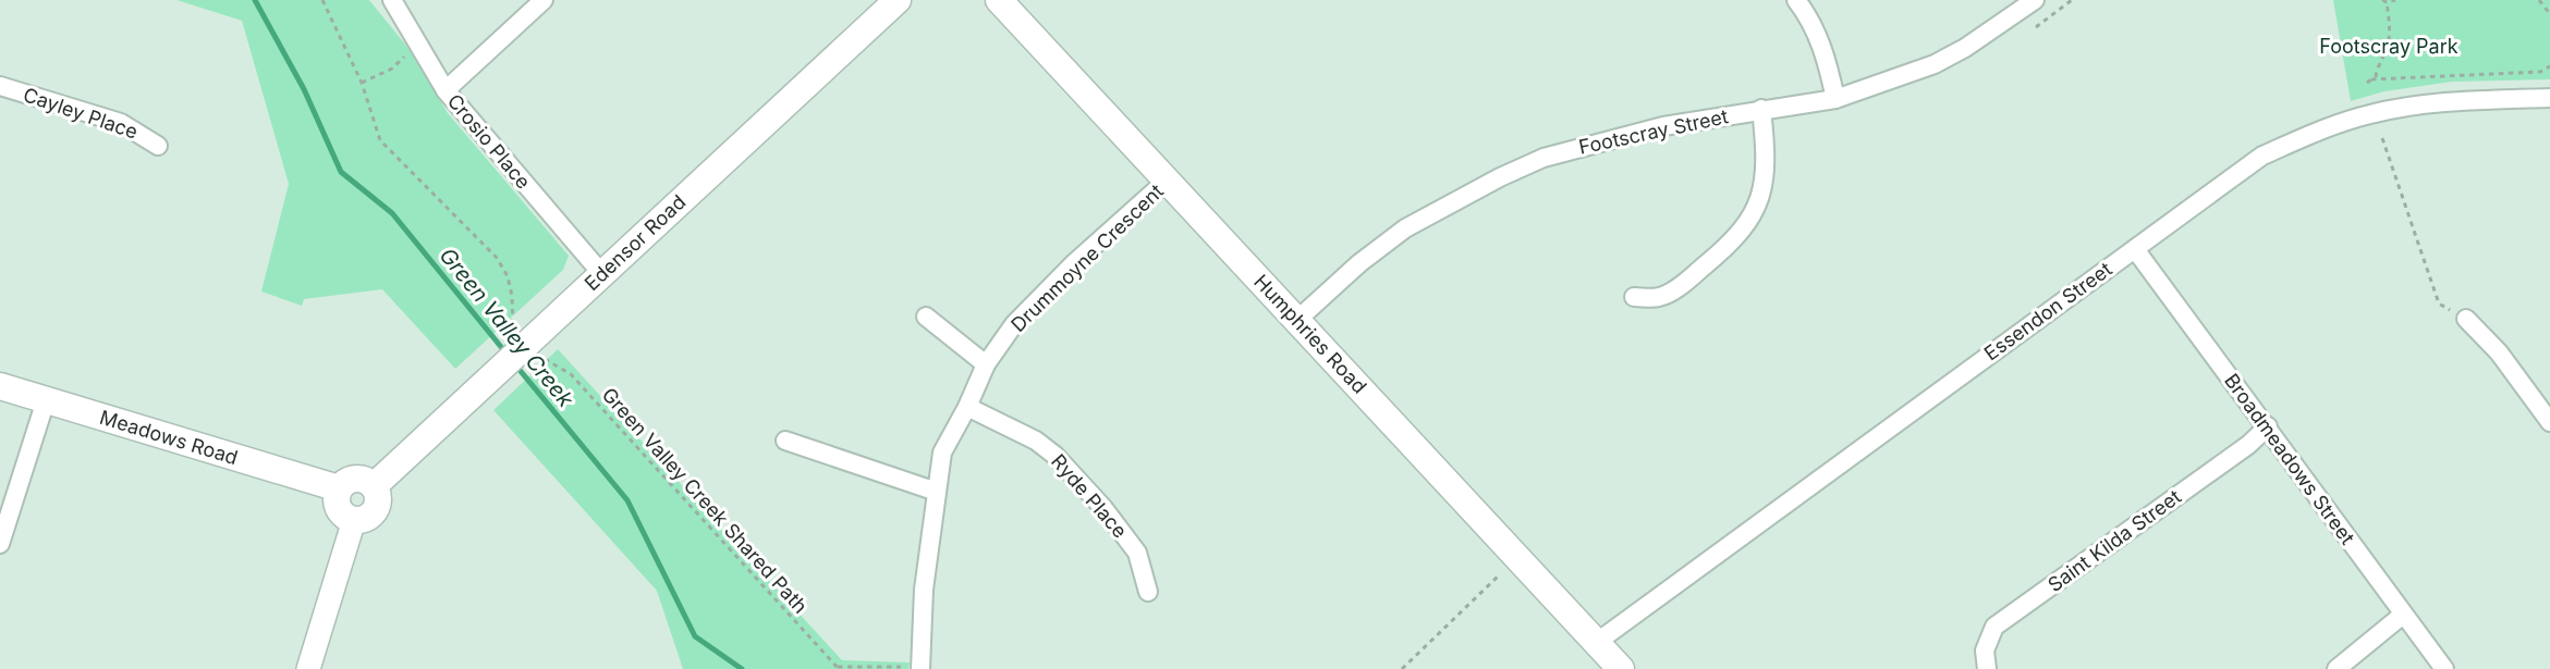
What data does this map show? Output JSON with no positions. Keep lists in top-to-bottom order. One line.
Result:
{"streets":{"main road":["Edensor Road","Humphries Road","Meadows Road"],"street":["Cayley Place","Footscray Street","Crosio Place","Drummoyne Crescent","Essendon Street","Broadmeadows Street","Ryde Place","Saint Kilda Street"],"path":["Green Valley Creek Shared Path"]},"crossings":[["Footscray Street","Humphries Road"],["Crosio Place","Edensor Road"],["Edensor Road","Meadows Road"],["Edensor Road","Green Valley Creek Shared Path"],["Drummoyne Crescent","Humphries Road"],["Drummoyne Crescent","Ryde Place"],["Essendon Street","Humphries Road"],["Essendon Street","Broadmeadows Street"],["Broadmeadows Street","Saint Kilda Street"]],"water":["Green Valley Creek"],"parks":["Footscray Park"]}
